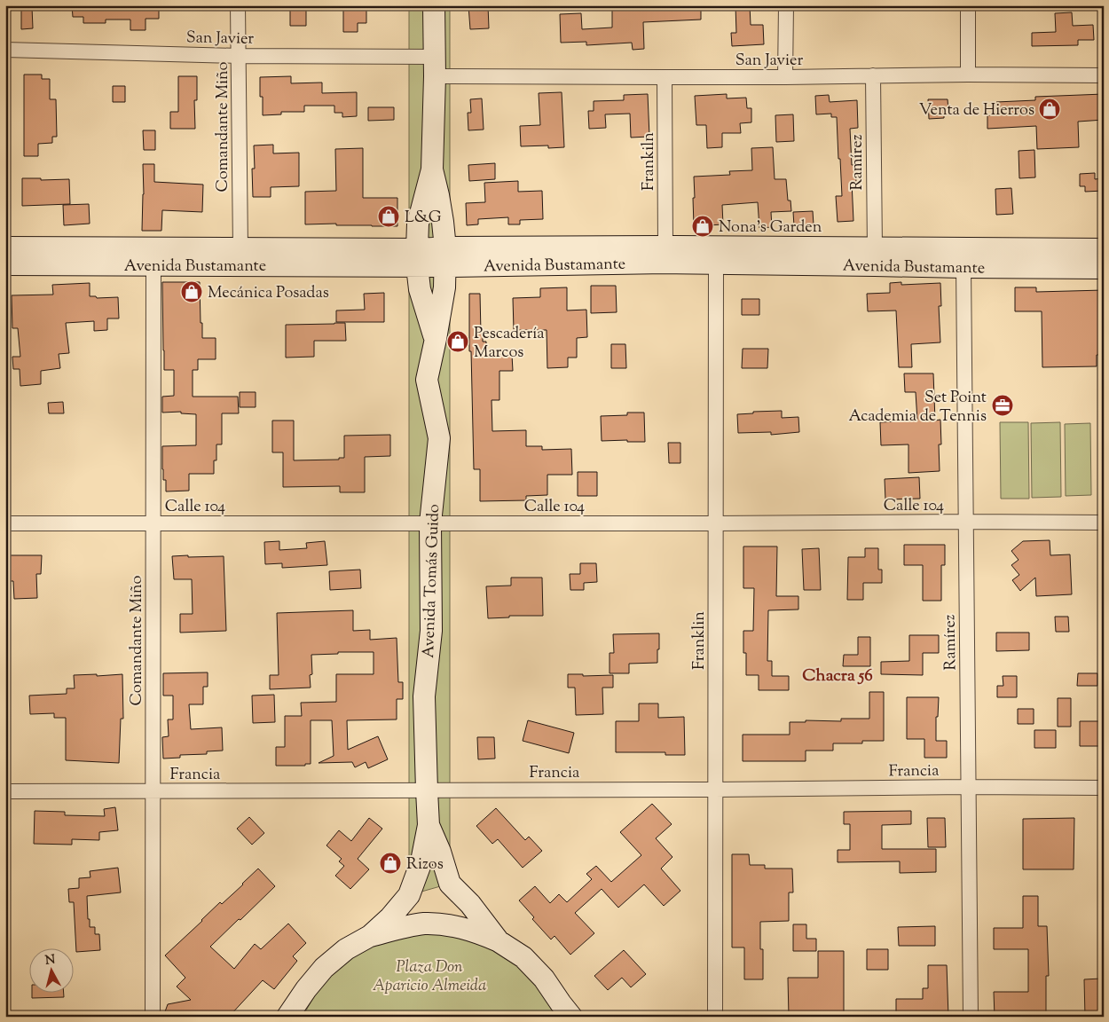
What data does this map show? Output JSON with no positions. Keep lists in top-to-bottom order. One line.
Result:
{"streets":{"main road":["Avenida Bustamante","Avenida Tomás Guido"],"street":["San Javier","Comandante Miño","Frankiln","Ramírez","Calle 104","Franklin","Francia"]},"crossings":[["San Javier","Comandante Miño"],["San Javier","Frankiln"],["San Javier","Ramírez"],["San Javier","Avenida Tomás Guido"],["Comandante Miño","Avenida Bustamante"],["Comandante Miño","Calle 104"],["Comandante Miño","Francia"],["Frankiln","Avenida Bustamante"],["Ramírez","Avenida Bustamante"],["Ramírez","Calle 104"],["Ramírez","Francia"],["Avenida Bustamante","Avenida Tomás Guido"],["Avenida Bustamante","Franklin"],["Calle 104","Avenida Tomás Guido"],["Calle 104","Franklin"],["Avenida Tomás Guido","Francia"],["Franklin","Francia"]],"districts":["Chacra 56"],"parks":["Plaza Don Aparicio Almeida"],"places":{"shop":["Venta de Hierros","L&G","Nona's Garden","Mecánica Posadas","Pescadería Marcos","Rizos"],"office":["Set Point Academia de Tennis"]},"north":"top"}
